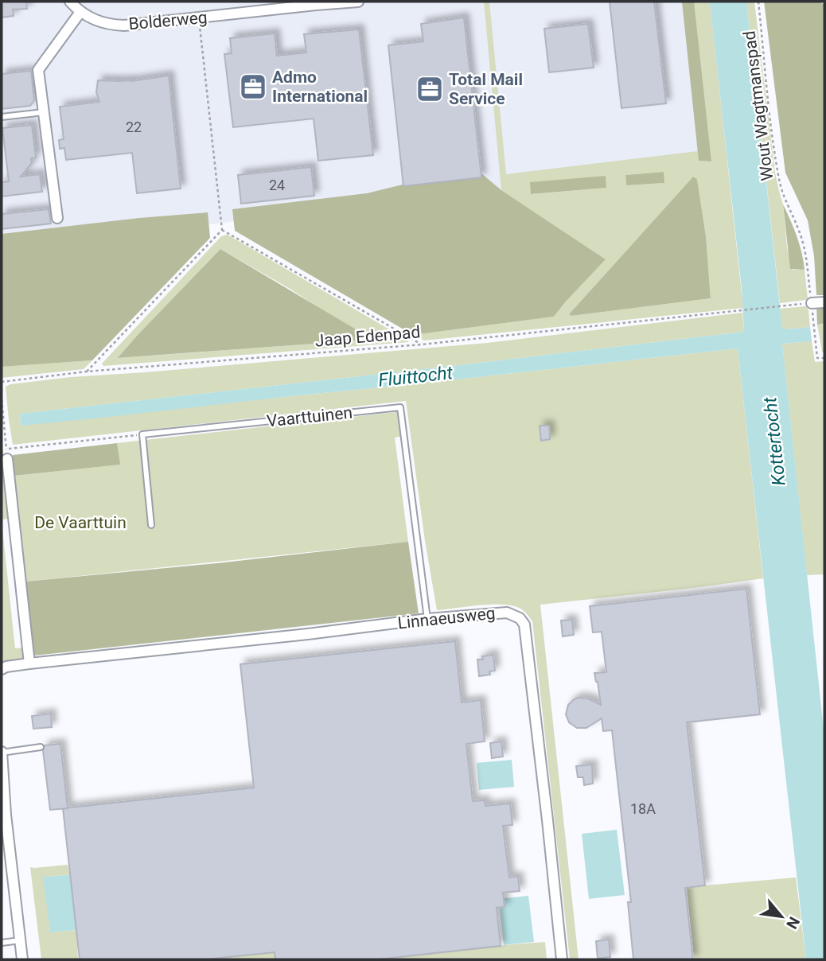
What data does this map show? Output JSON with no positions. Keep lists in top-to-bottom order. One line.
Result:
{"streets":{"street":["Bolderweg","Linnaeusweg"],"lane":["Vaarttuinen"],"path":["Wout Wagtmanspad","Jaap Edenpad"]},"crossings":[["Wout Wagtmanspad","Jaap Edenpad"],["Vaarttuinen","Linnaeusweg"]],"water":["Fluittocht","Kottertocht"],"parks":["De Vaarttuin"],"places":{"office":["Admo International","Total Mail Service"]},"house_numbers":["22","24","18A"],"north":"bottom right"}
